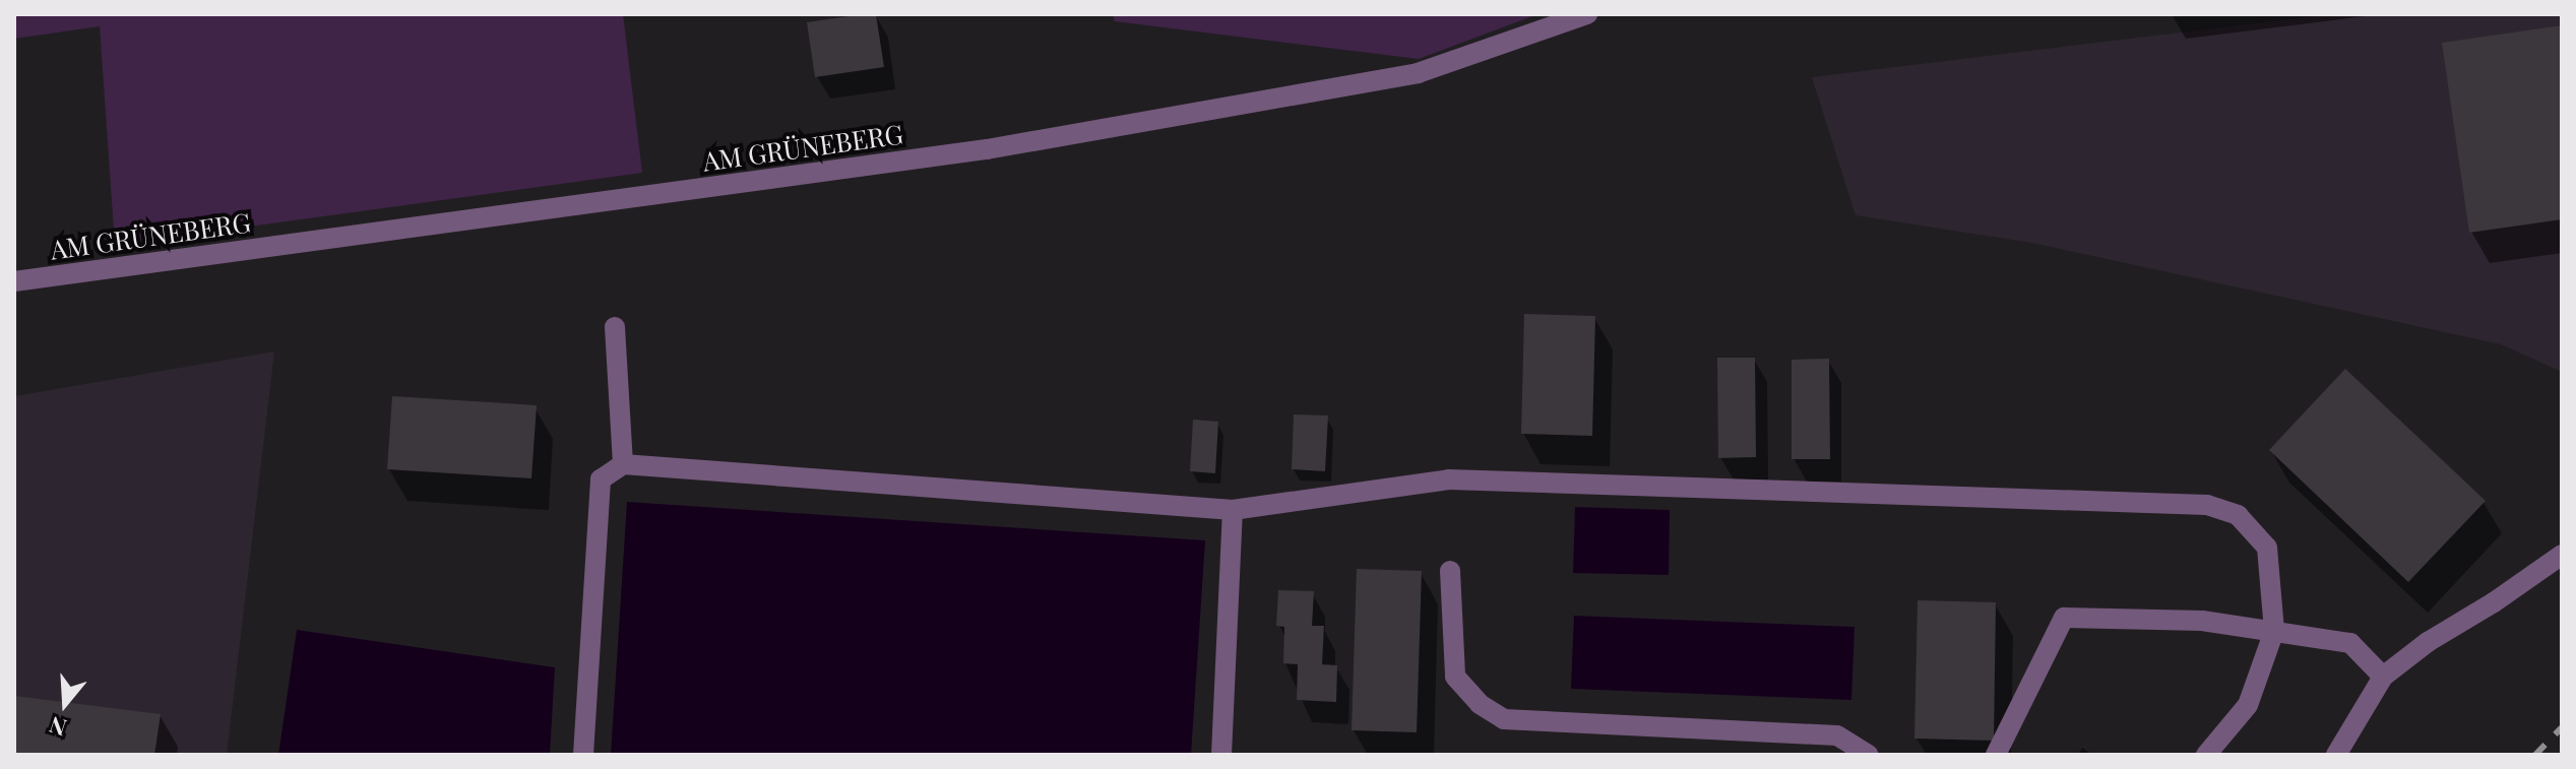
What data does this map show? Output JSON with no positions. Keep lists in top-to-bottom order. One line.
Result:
{"streets":{"street":["AM GRÜNEBERG"]},"north":"bottom"}
